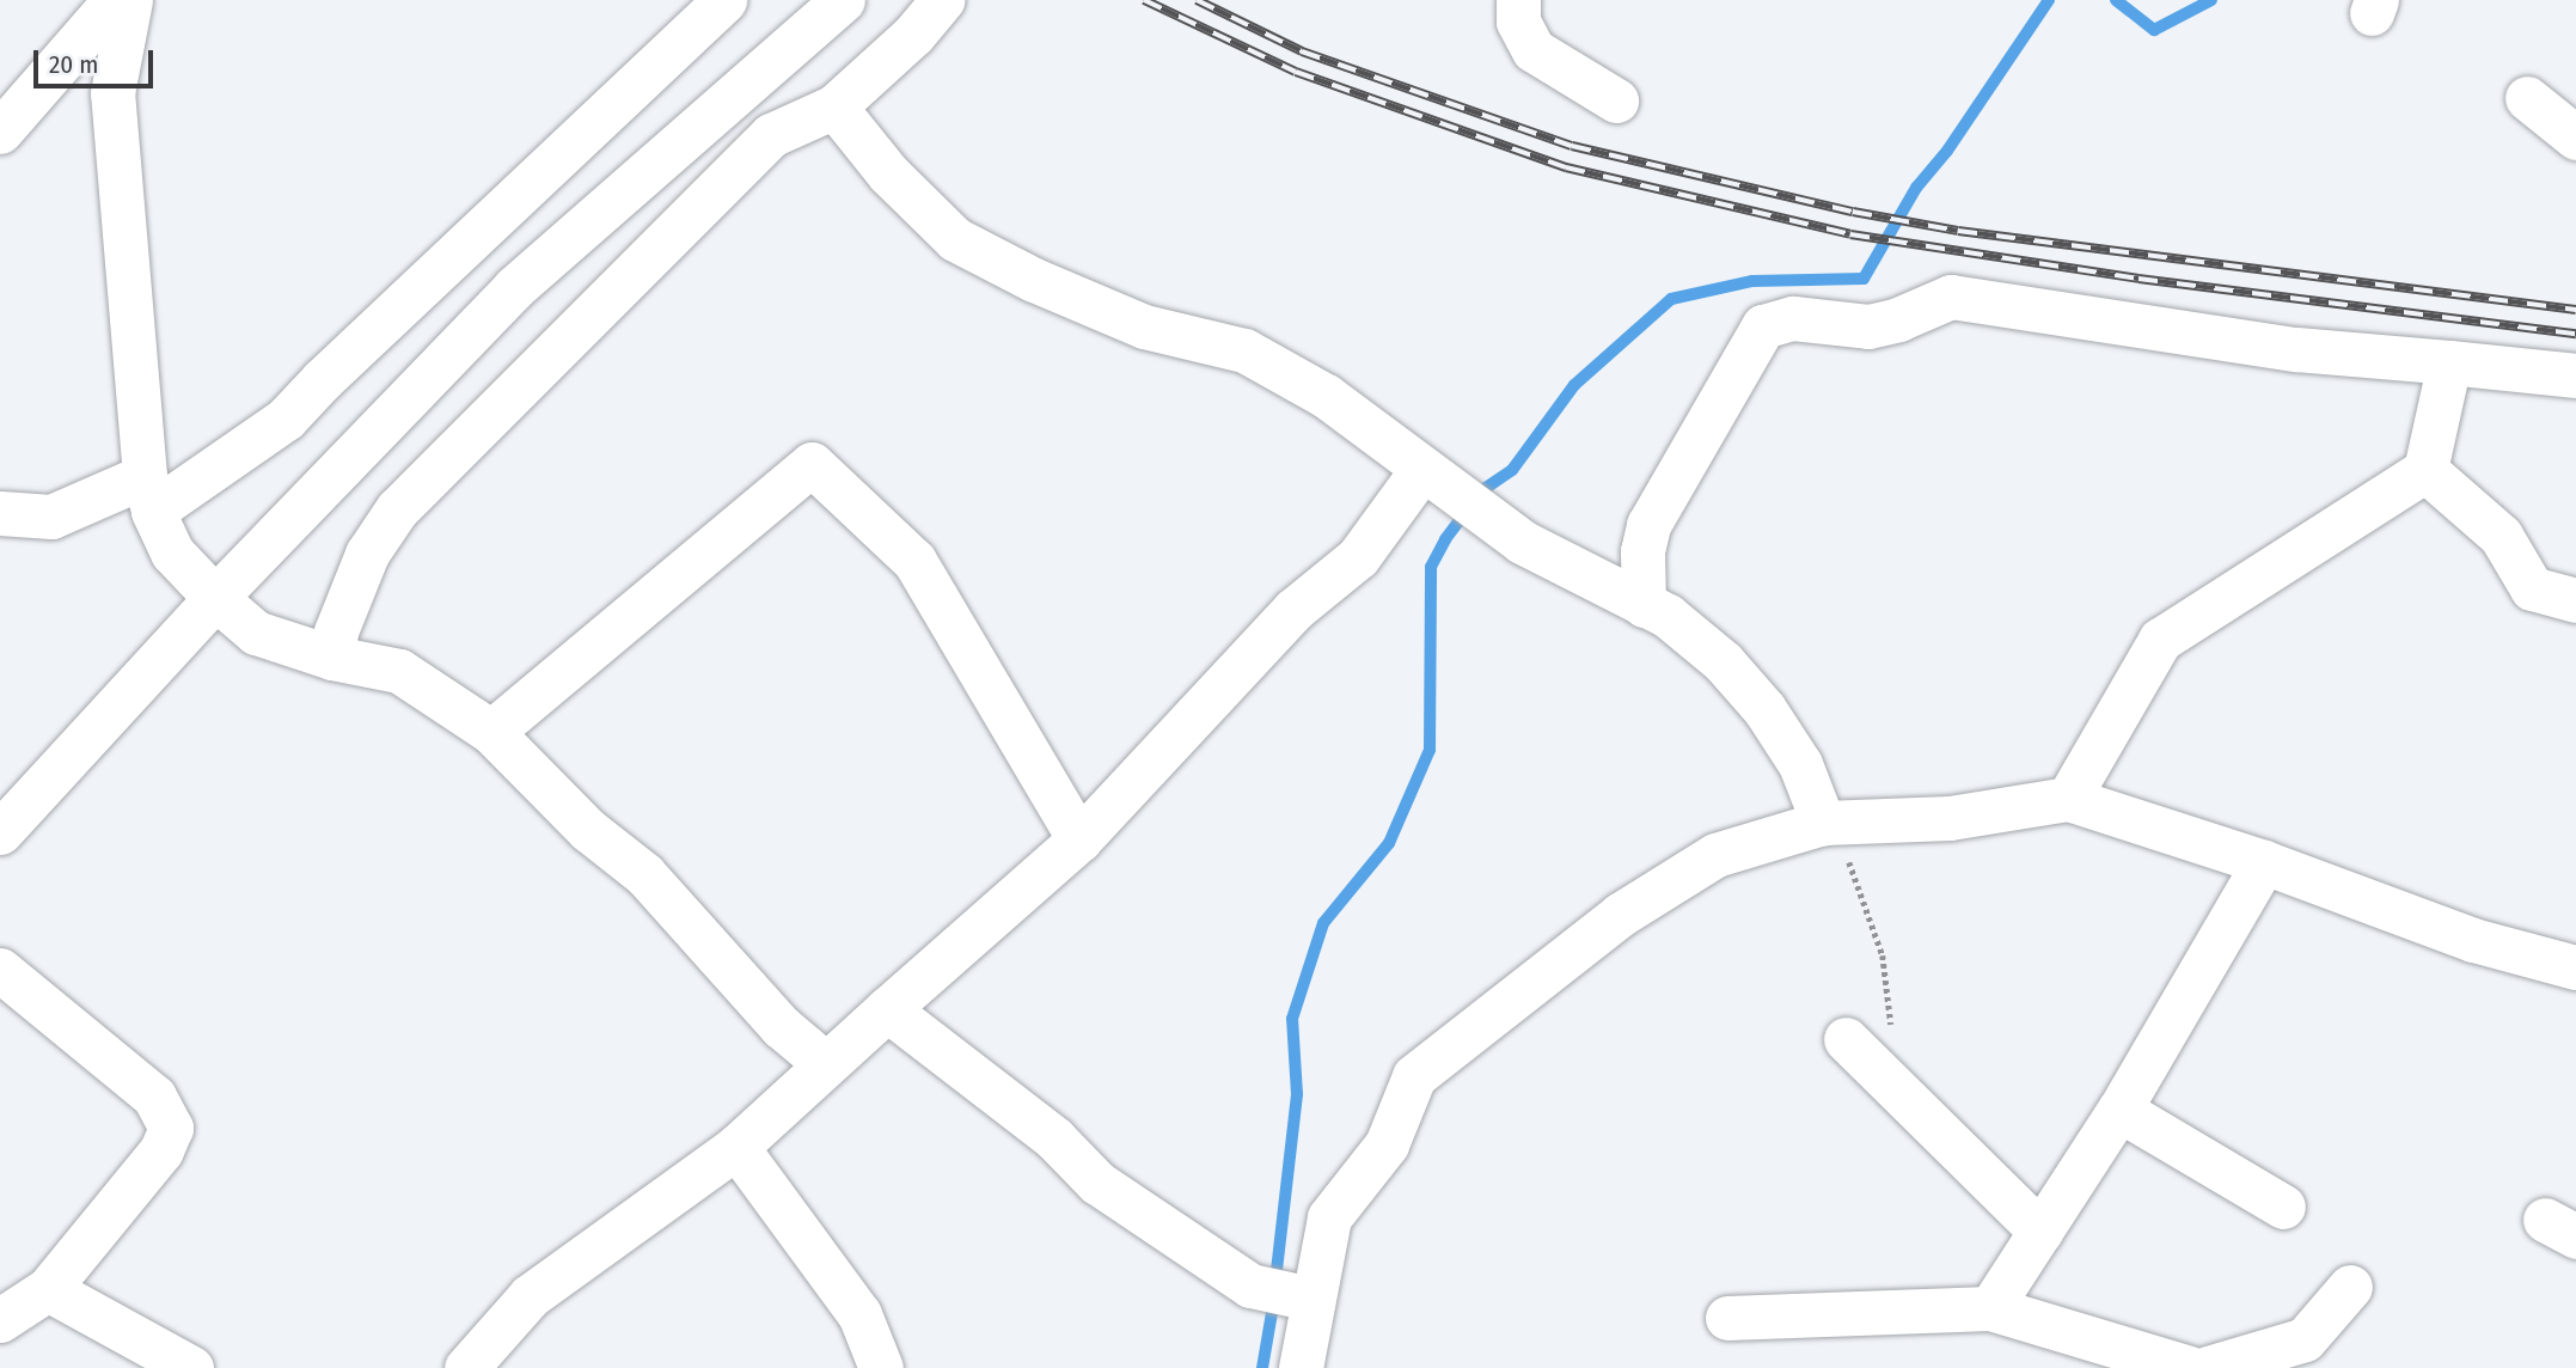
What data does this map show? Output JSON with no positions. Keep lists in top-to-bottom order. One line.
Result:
{"scale_bar":"20 m"}
